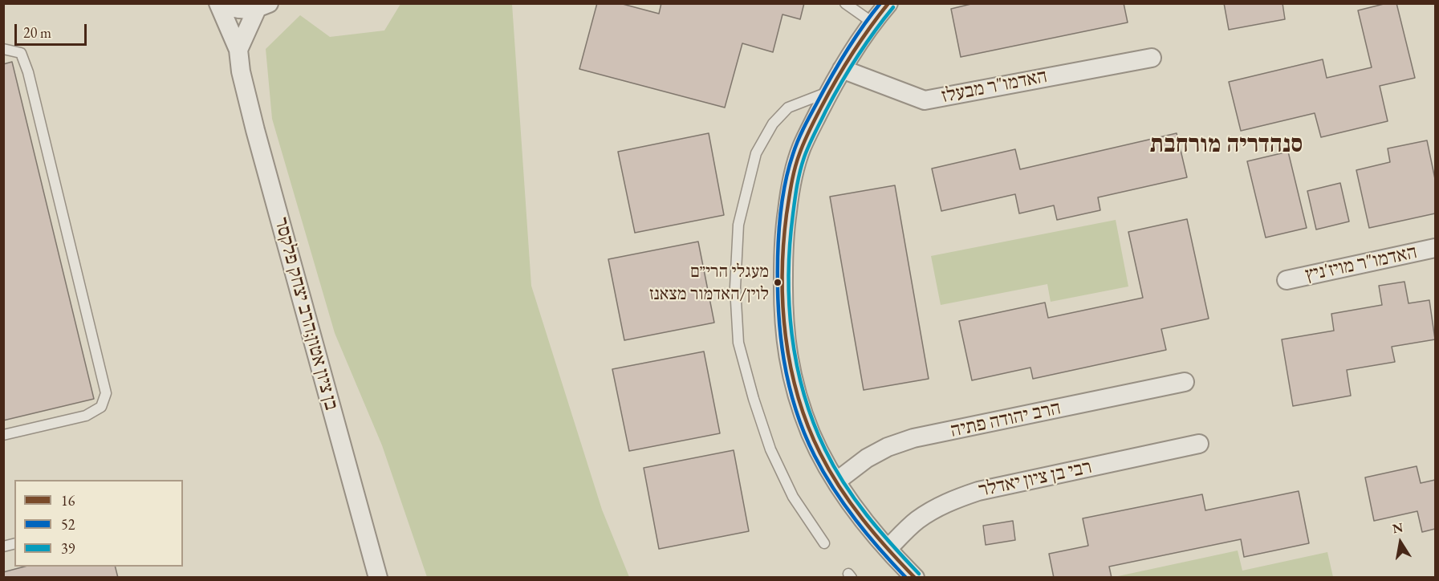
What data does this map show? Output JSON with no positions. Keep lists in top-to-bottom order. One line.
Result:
{"streets":{"street":["האדמו\"ר מבעלז","האדמו\"ר מויז'ניץ","בן ציון אטון;הרב יצחק פלקסר","הרב יהודה פתיה","רבי בן ציון יאדלר"]},"districts":["סנהדריה מורחבת"],"places":["מעגלי הרי״ם לוין/האדמור מצאנז"],"lines":["transit line 16","transit line 52","transit line 39"],"legend":["16","52","39"],"scale_bar":"20 m","north":"top"}
